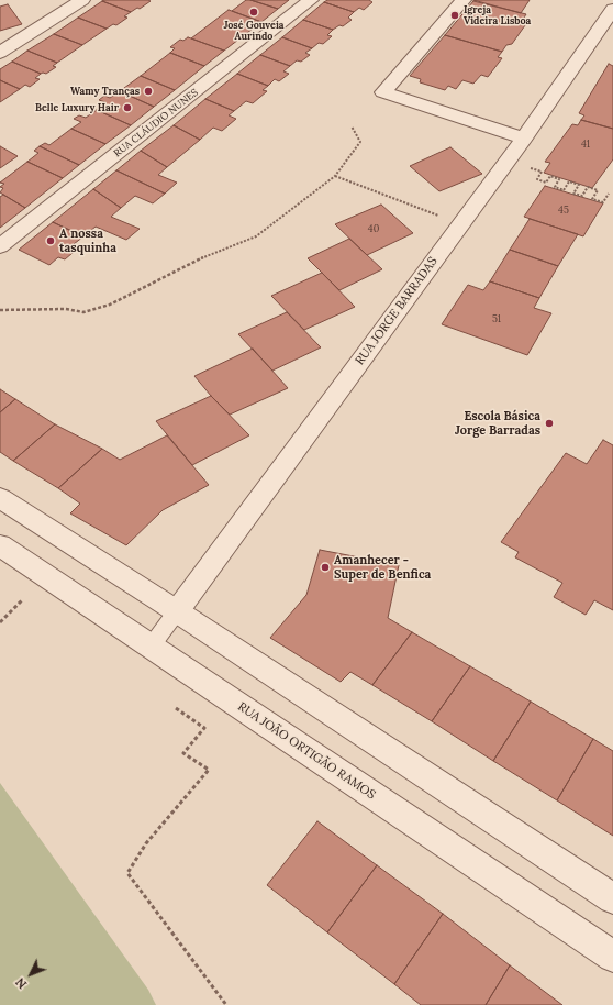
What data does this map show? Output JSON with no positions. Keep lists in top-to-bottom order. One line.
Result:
{"streets":{"street":["RUA CLÁUDIO NUNES","RUA JORGE BARRADAS","RUA JOÃO ORTIGÃO RAMOS"]},"places":["José Gouveia Aurindo","Igreja Videira Lisboa","Wamy Tranças","Belle Luxury Hair","A nossa tasquinha","Escola Básica Jorge Barradas","Amanhecer - Super de Benfica"],"house_numbers":["41","45","40","51"],"north":"bottom left"}
